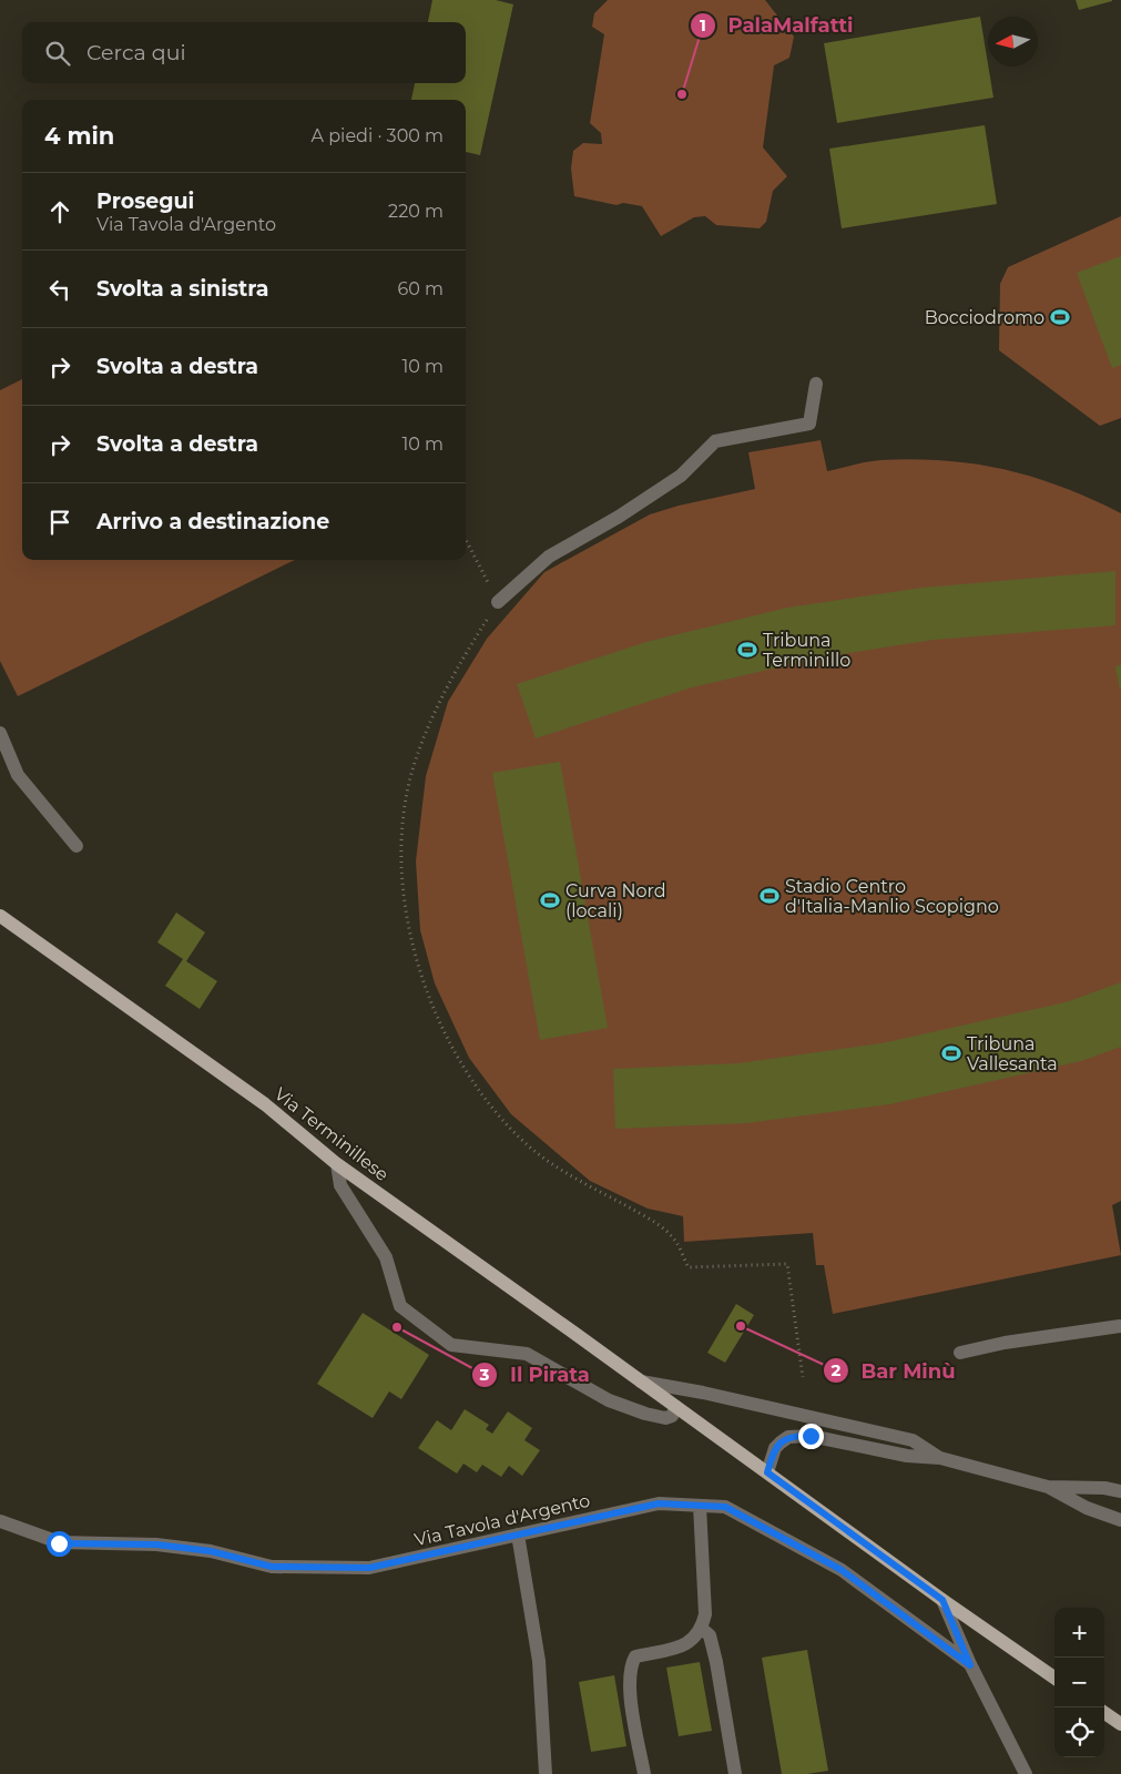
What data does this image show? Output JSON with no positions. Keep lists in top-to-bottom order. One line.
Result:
{"streets":{"main road":["Via Terminillese"],"street":["Via Tavola d'Argento"]},"places":{"other":["PalaMalfatti","Bar Minù","Il Pirata"],"sports":["Bocciodromo","Tribuna Terminillo","Stadio Centro d'Italia-Manlio Scopigno","Curva Nord (locali)","Tribuna Vallesanta"]},"north":"left","page":{"search":"Cerca qui","heading":["4 min","A piedi · 300 m"],"list":[["Prosegui","Via Tavola d'Argento","220 m"],["Svolta a sinistra","60 m"],["Svolta a destra","10 m"],["Svolta a destra","10 m"],"Arrivo a destinazione"],"map_buttons":["+","−"]}}
